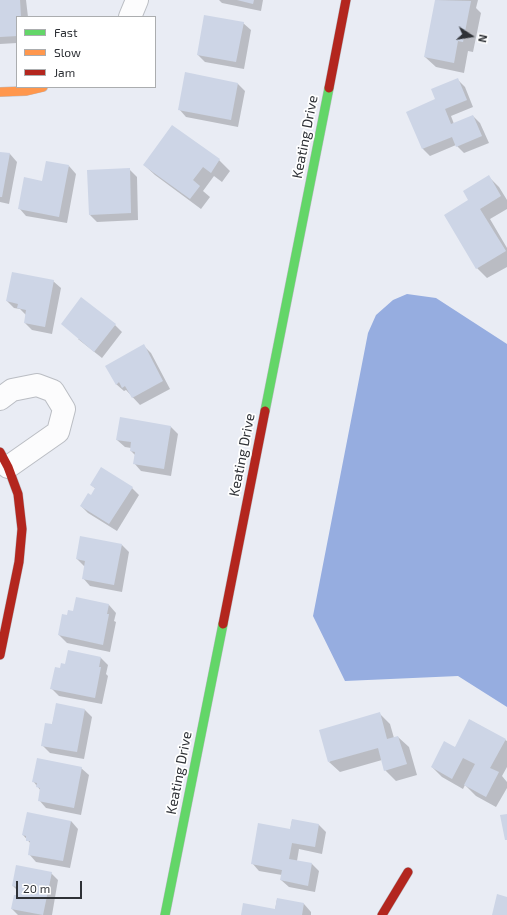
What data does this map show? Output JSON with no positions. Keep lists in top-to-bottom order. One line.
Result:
{"streets":{"street":["Keating Drive"]},"legend":["Fast","Slow","Jam"],"scale_bar":"20 m","north":"right"}
